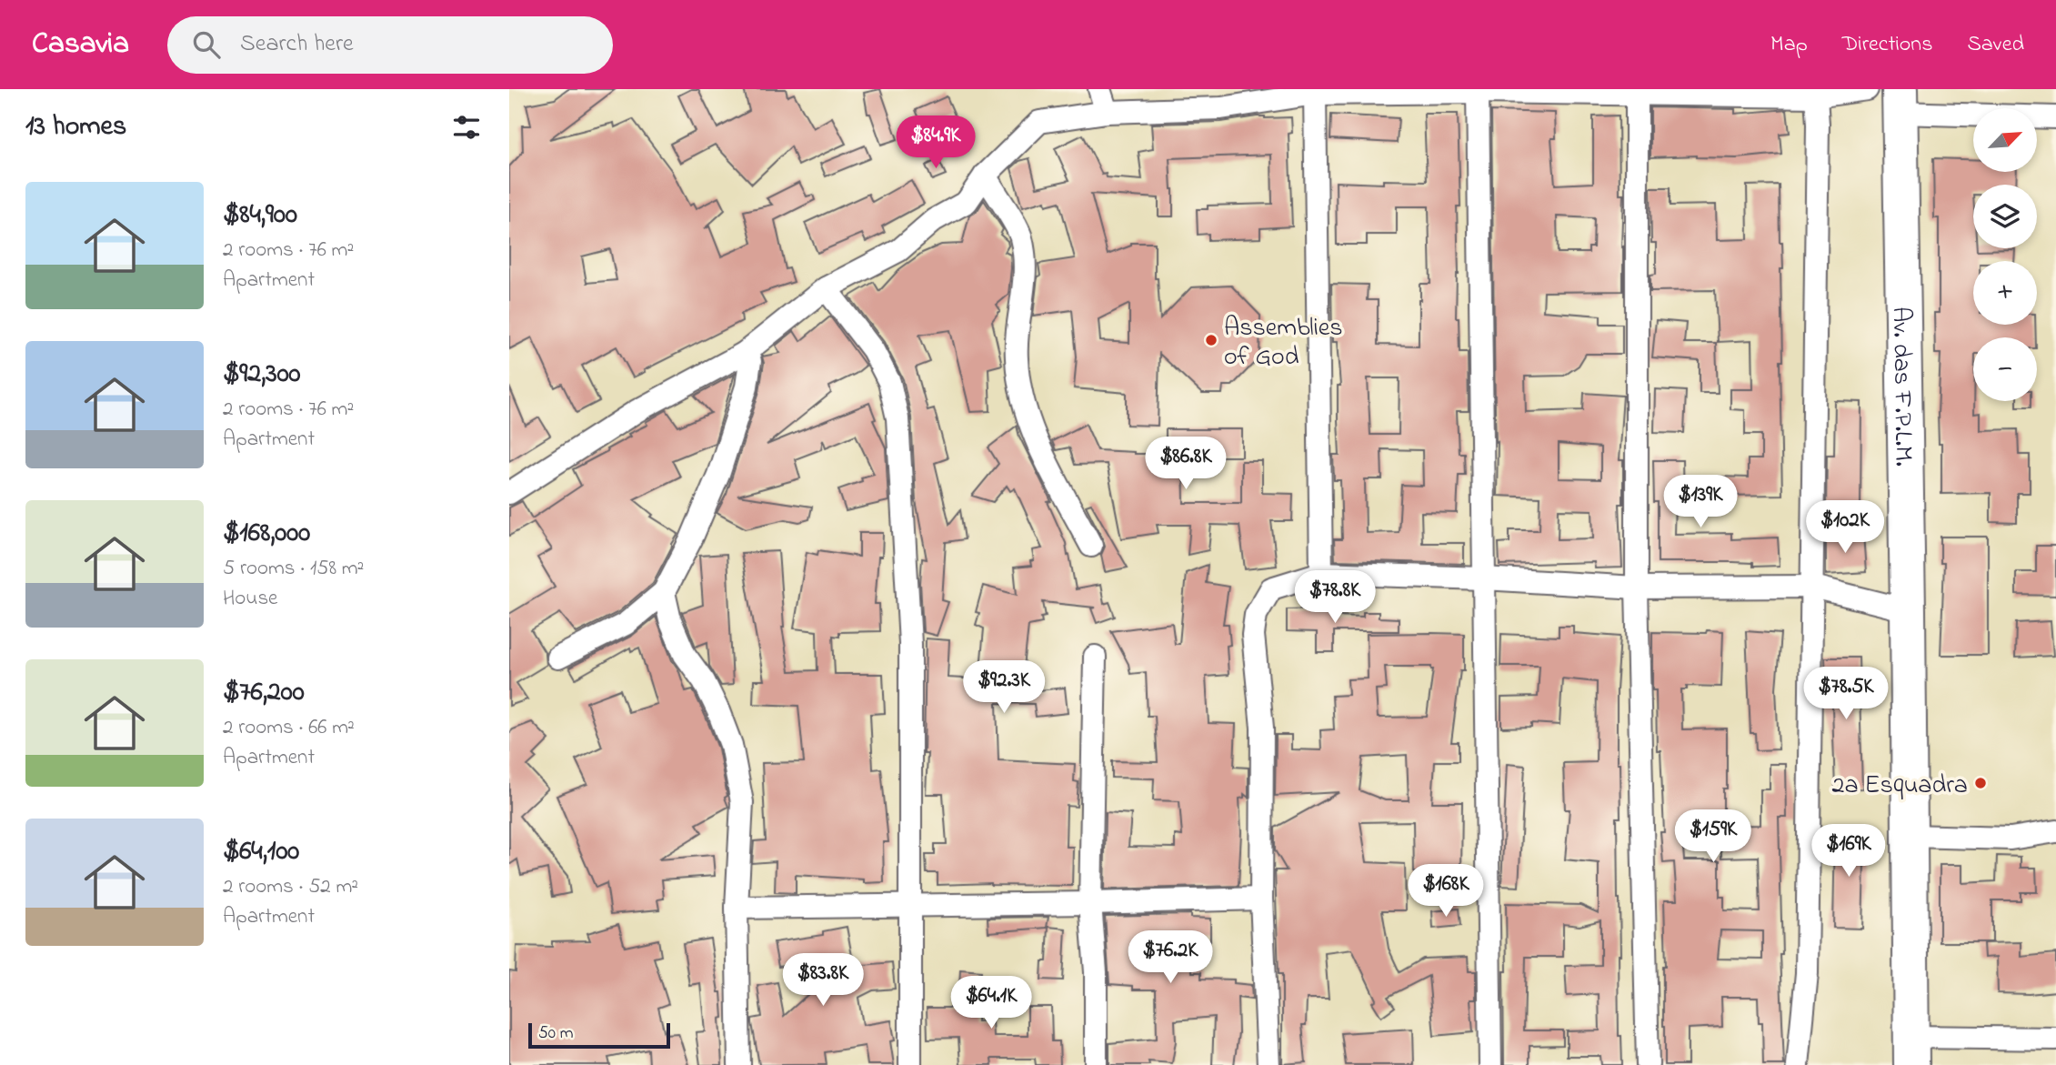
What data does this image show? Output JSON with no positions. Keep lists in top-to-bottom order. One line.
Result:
{"streets":{"main road":["Av. das F.P.L.M."]},"places":["Assemblies of God","2a Esquadra"],"scale_bar":"50 m","north":"top right","page":{"header":"Casavia","search":"Search here","nav":["Map","Directions","Saved"],"heading":"13 homes","map_buttons":["+","−"],"price":["$84.9K","$86.8K","$139K","$102K","$78.8K","$92.3K","$78.5K","$159K","$169K","$168K","$76.2K","$83.8K","$64.1K"],"list":[{"name":"$84,900","note":"2 rooms · 76 m² · Apartment"},{"name":"$92,300","note":"2 rooms · 76 m² · Apartment"},{"name":"$168,000","note":"5 rooms · 158 m² · House"},{"name":"$76,200","note":"2 rooms · 66 m² · Apartment"},{"name":"$64,100","note":"2 rooms · 52 m² · Apartment"}],"scale":"50 m"}}
